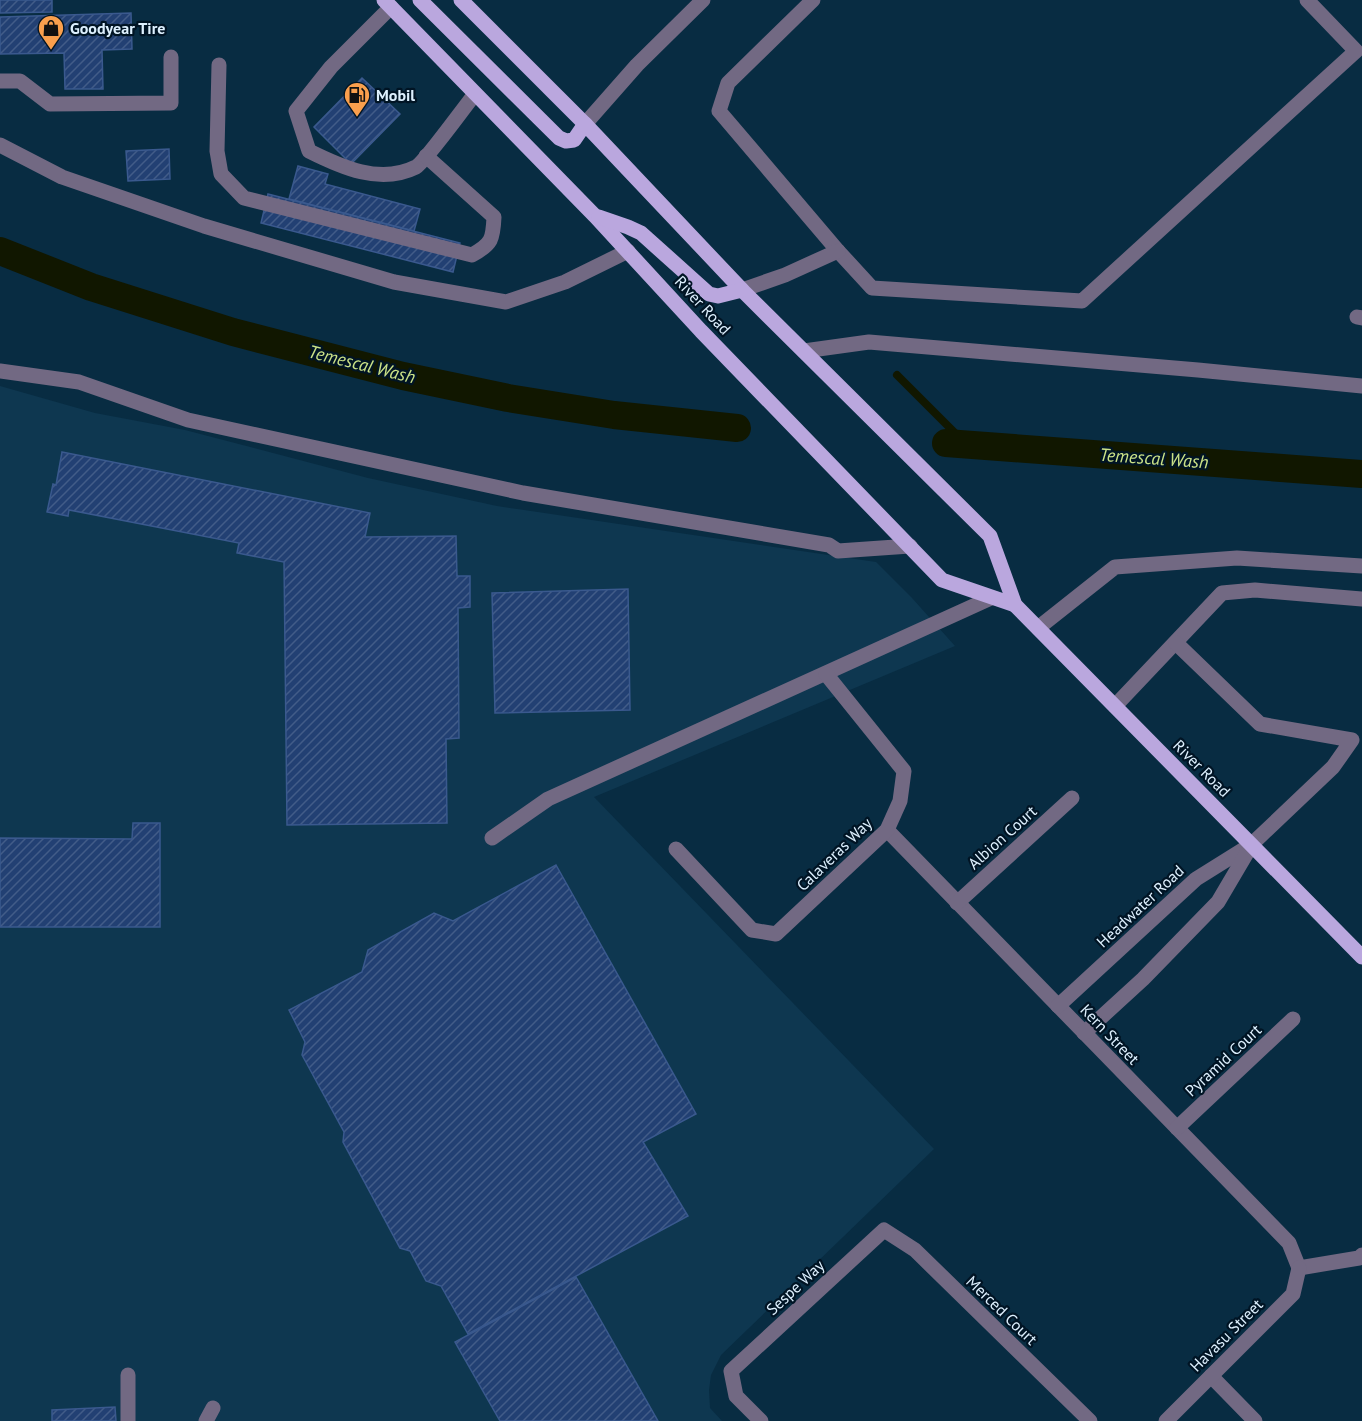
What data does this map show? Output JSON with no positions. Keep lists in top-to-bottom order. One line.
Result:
{"streets":{"main road":["River Road"],"street":["Albion Court","Calaveras Way","Headwater Road","Kern Street","Pyramid Court","Sespe Way","Merced Court","Havasu Street"]},"crossings":[["River Road","Headwater Road"],["Albion Court","Kern Street"],["Calaveras Way","Kern Street"],["Headwater Road","Kern Street"],["Kern Street","Pyramid Court"],["Kern Street","Havasu Street"],["Sespe Way","Merced Court"]],"water":["Temescal Wash"],"places":{"shop":["Goodyear Tire"],"fuel station":["Mobil"]}}
